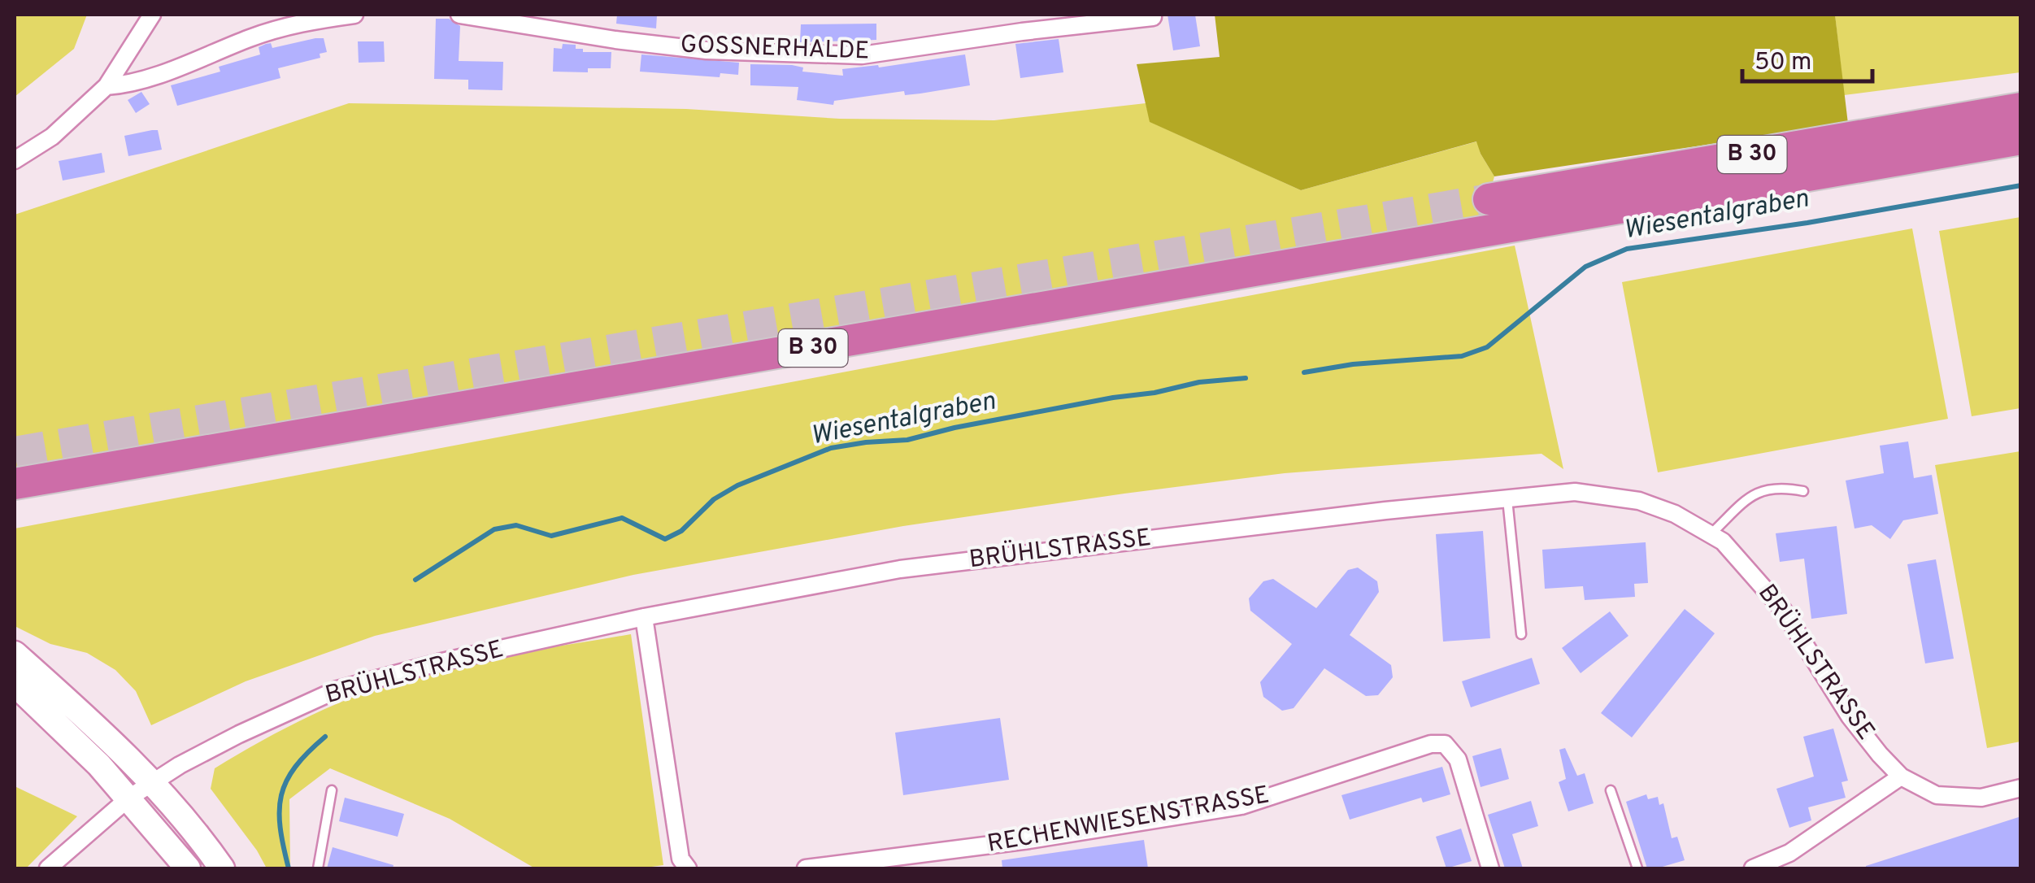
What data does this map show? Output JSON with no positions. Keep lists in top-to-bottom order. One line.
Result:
{"streets":{"highway":["B 30"],"street":["GOSSNERHALDE","BRÜHLSTRASSE","RECHENWIESENSTRASSE"]},"water":["Wiesentalgraben"],"scale_bar":"50 m"}
